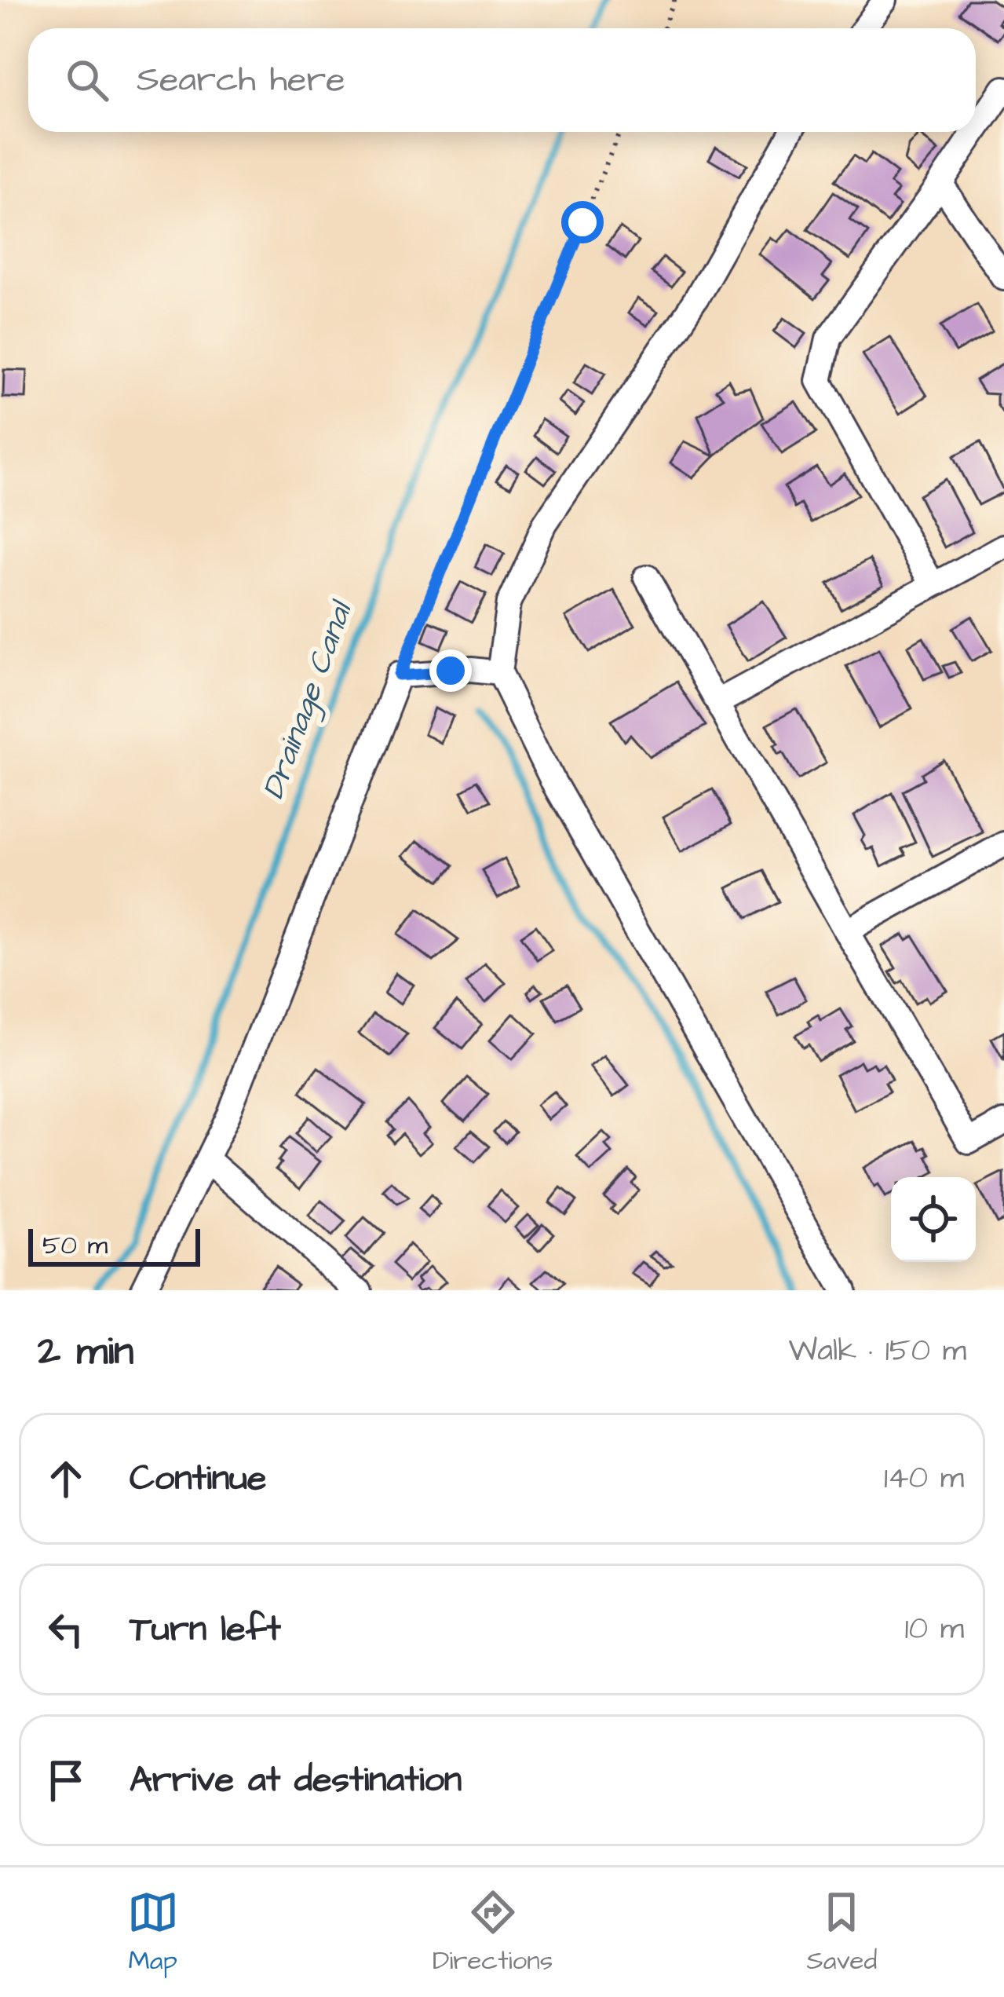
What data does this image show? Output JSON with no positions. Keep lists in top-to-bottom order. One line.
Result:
{"water":["Drainage Canal"],"scale_bar":"50 m","page":{"search":"Search here","scale":"50 m","heading":["2 min","Walk · 150 m"],"list":[["Continue","140 m"],["Turn left","10 m"],"Arrive at destination"],"nav":["Map","Directions","Saved"]}}
